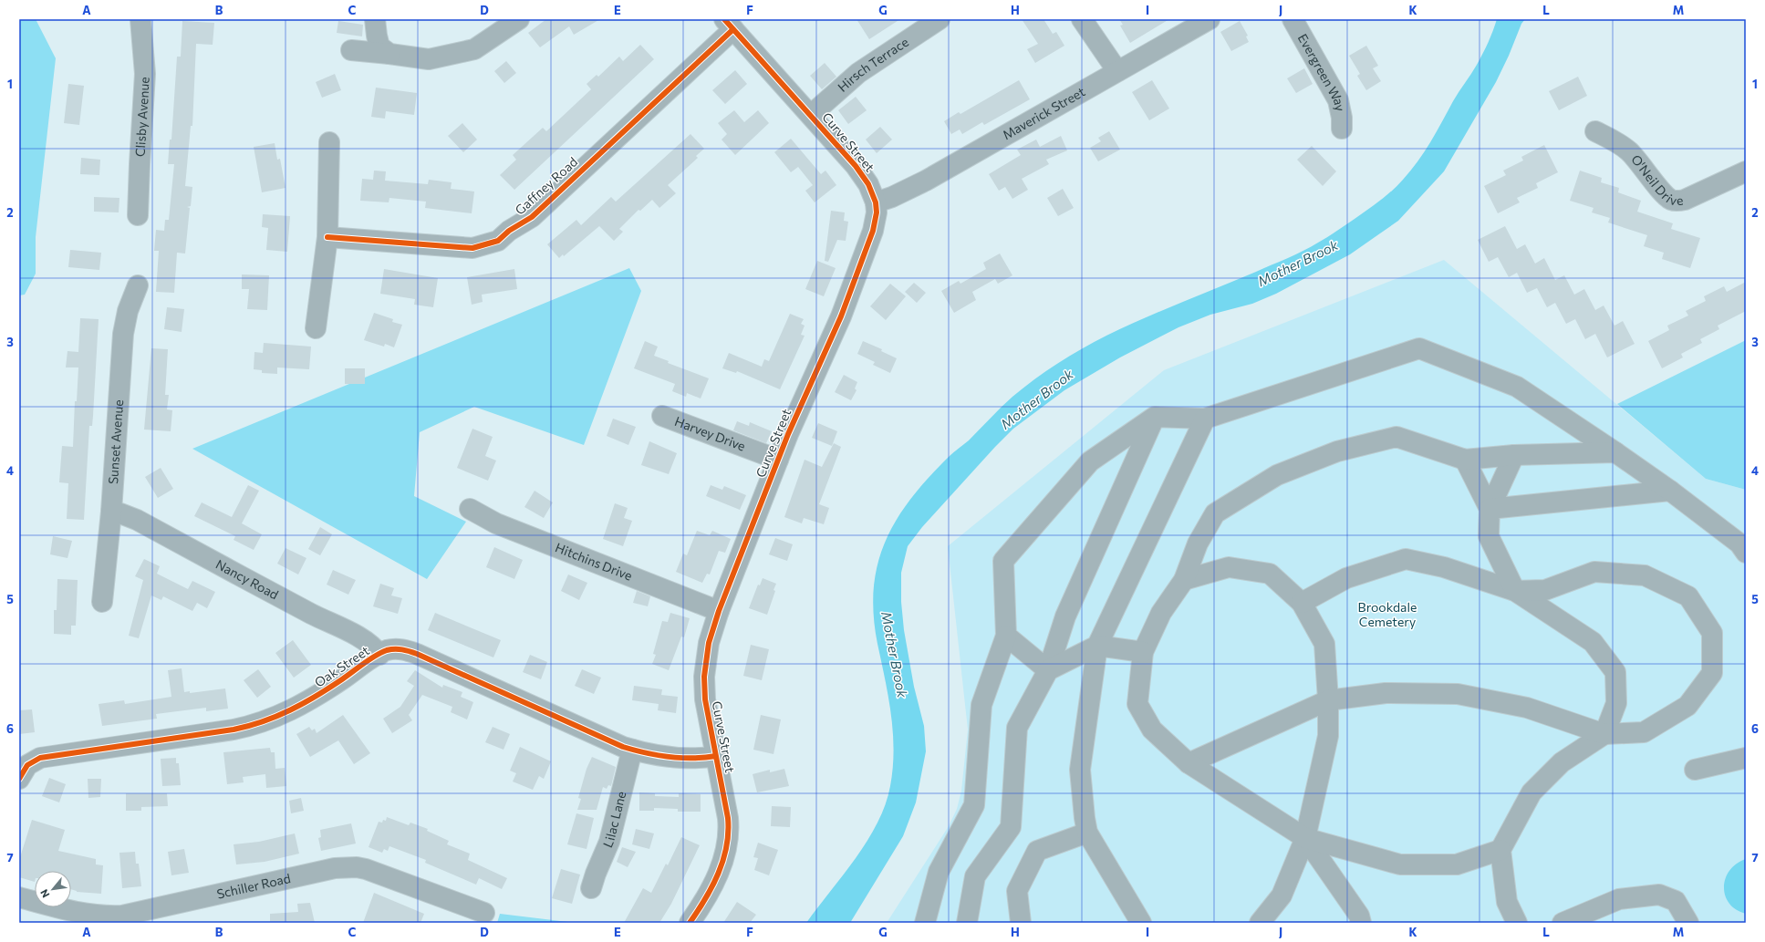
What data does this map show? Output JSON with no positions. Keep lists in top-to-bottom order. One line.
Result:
{"streets":{"street":["Hirsch Terrace","Evergreen Way","Maverick Street","Clisby Avenue","Curve Street","O'Neil Drive","Gaffney Road","Harvey Drive","Sunset Avenue","Hitchins Drive","Nancy Road","Oak Street","Lilac Lane","Schiller Road"]},"crossings":[["Hirsch Terrace","Curve Street"],["Maverick Street","Curve Street"],["Curve Street","Gaffney Road"],["Curve Street","Harvey Drive"],["Curve Street","Hitchins Drive"],["Curve Street","Oak Street"],["Sunset Avenue","Nancy Road"],["Nancy Road","Oak Street"],["Oak Street","Lilac Lane"]],"water":["Mother Brook"],"parks":["Brookdale Cemetery"],"north":"bottom left","grid":{"columns":["A","B","C","D","E","F","G","H","I","J","K","L","M"],"rows":["1","2","3","4","5","6","7"]}}
